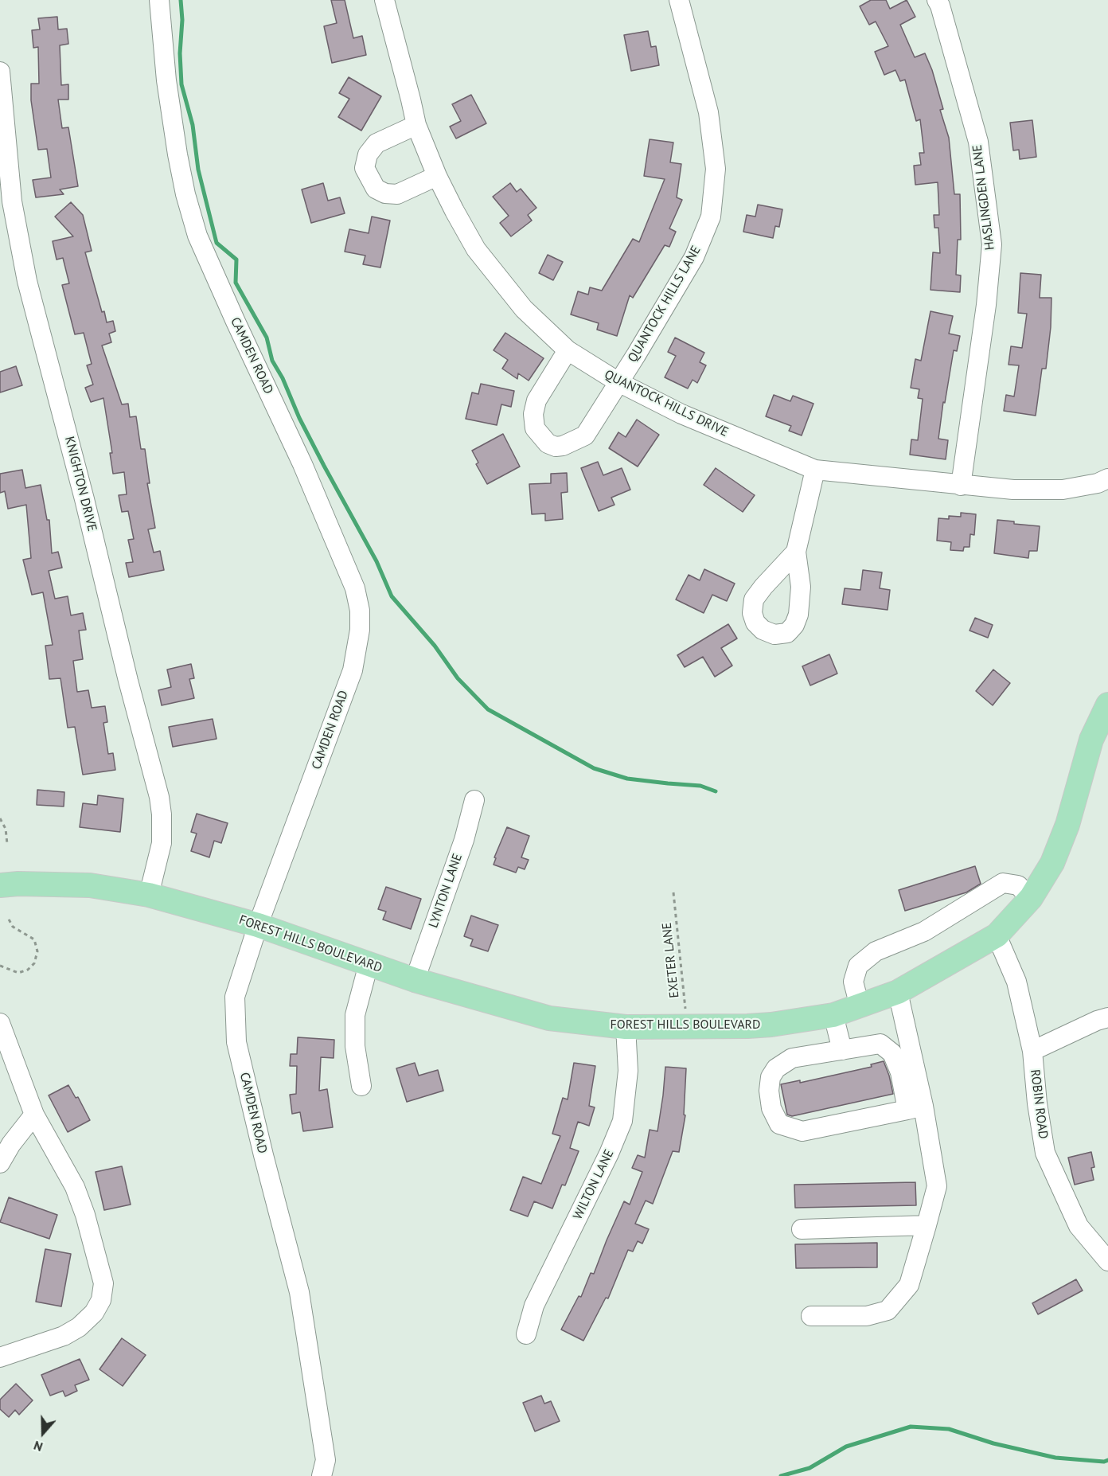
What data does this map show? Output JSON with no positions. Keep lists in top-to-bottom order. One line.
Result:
{"streets":{"main road":["FOREST HILLS BOULEVARD"],"street":["HASLINGDEN LANE","QUANTOCK HILLS LANE","CAMDEN ROAD","QUANTOCK HILLS DRIVE","KNIGHTON DRIVE","LYNTON LANE","ROBIN ROAD","WILTON LANE"],"path":["EXETER LANE"]},"crossings":[["HASLINGDEN LANE","QUANTOCK HILLS DRIVE"],["QUANTOCK HILLS LANE","QUANTOCK HILLS DRIVE"],["CAMDEN ROAD","FOREST HILLS BOULEVARD"],["KNIGHTON DRIVE","FOREST HILLS BOULEVARD"],["LYNTON LANE","FOREST HILLS BOULEVARD"],["FOREST HILLS BOULEVARD","EXETER LANE"],["FOREST HILLS BOULEVARD","ROBIN ROAD"],["FOREST HILLS BOULEVARD","WILTON LANE"]],"north":"bottom"}
